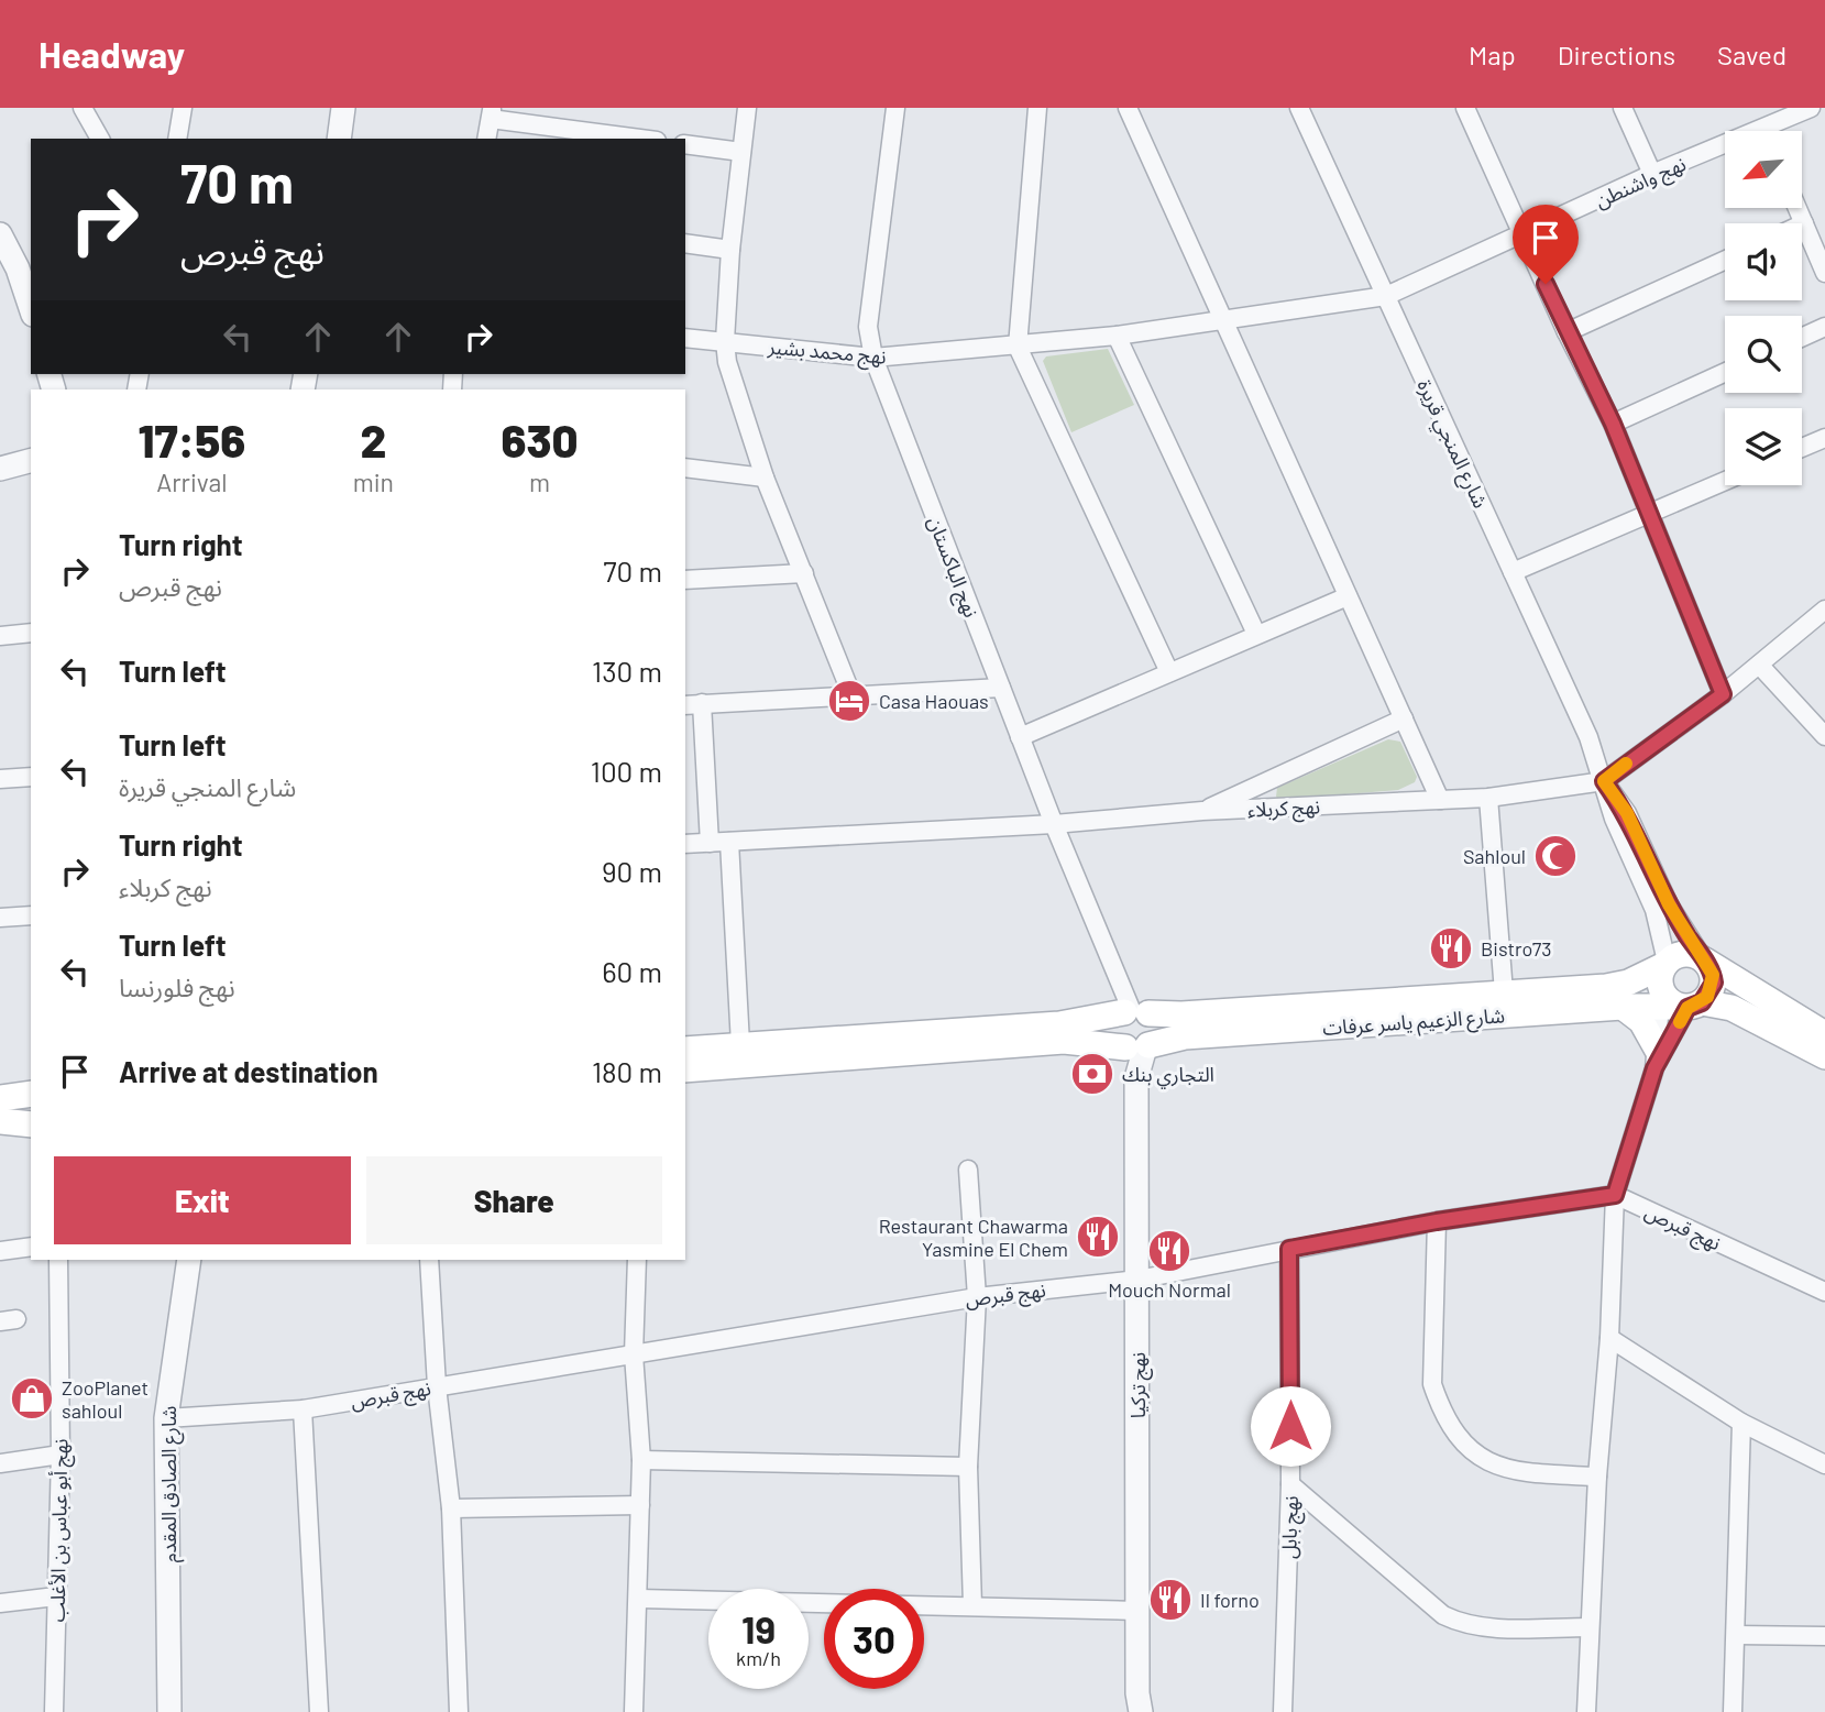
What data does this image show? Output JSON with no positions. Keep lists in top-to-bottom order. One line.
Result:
{"streets":{"main road":["شارع الزعيم ياسر عرفات"],"street":["نهج واشنطن","نهج محمد بشير","شارع المنجي قريرة","نهج الباكستان","نهج كربلاء","نهج قبرص","نهج تركيا","شارع الصادق المقدم","نهج بابل","نهج أبو عباس بن الأغلب"]},"crossings":[["نهج واشنطن","نهج محمد بشير"],["نهج واشنطن","شارع المنجي قريرة"],["نهج محمد بشير","نهج الباكستان"],["شارع المنجي قريرة","نهج كربلاء"],["شارع المنجي قريرة","شارع الزعيم ياسر عرفات"],["نهج الباكستان","نهج كربلاء"],["نهج الباكستان","شارع الزعيم ياسر عرفات"],["شارع الزعيم ياسر عرفات","نهج تركيا"],["نهج قبرص","نهج تركيا"],["نهج قبرص","شارع الصادق المقدم"],["نهج قبرص","نهج بابل"]],"places":{"hotel":["Casa Haouas"],"mosque":["Sahloul"],"restaurant":["Bistro73","Restaurant Chawarma Yasmine El Chem","Mouch Normal","Il forno"],"bank":["التجاري بنك"],"shop":["ZooPlanet sahloul"]},"north":"bottom left","page":{"header":"Headway","nav":["Map","Directions","Saved"],"turn":["70 m","نهج قبرص"],"eta":["17:56","Arrival","2","min","630","m"],"list":[{"name":"Turn right","note":"نهج قبرص","value":"70 m"},{"name":"Turn left","value":"130 m"},{"name":"Turn left","note":"شارع المنجي قريرة","value":"100 m"},{"name":"Turn right","note":"نهج كربلاء","value":"90 m"},{"name":"Turn left","note":"نهج فلورنسا","value":"60 m"},{"name":"Arrive at destination","value":"180 m"}],"buttons":["Exit","Share"],"speed":"19 km/h","limit":"30"}}
